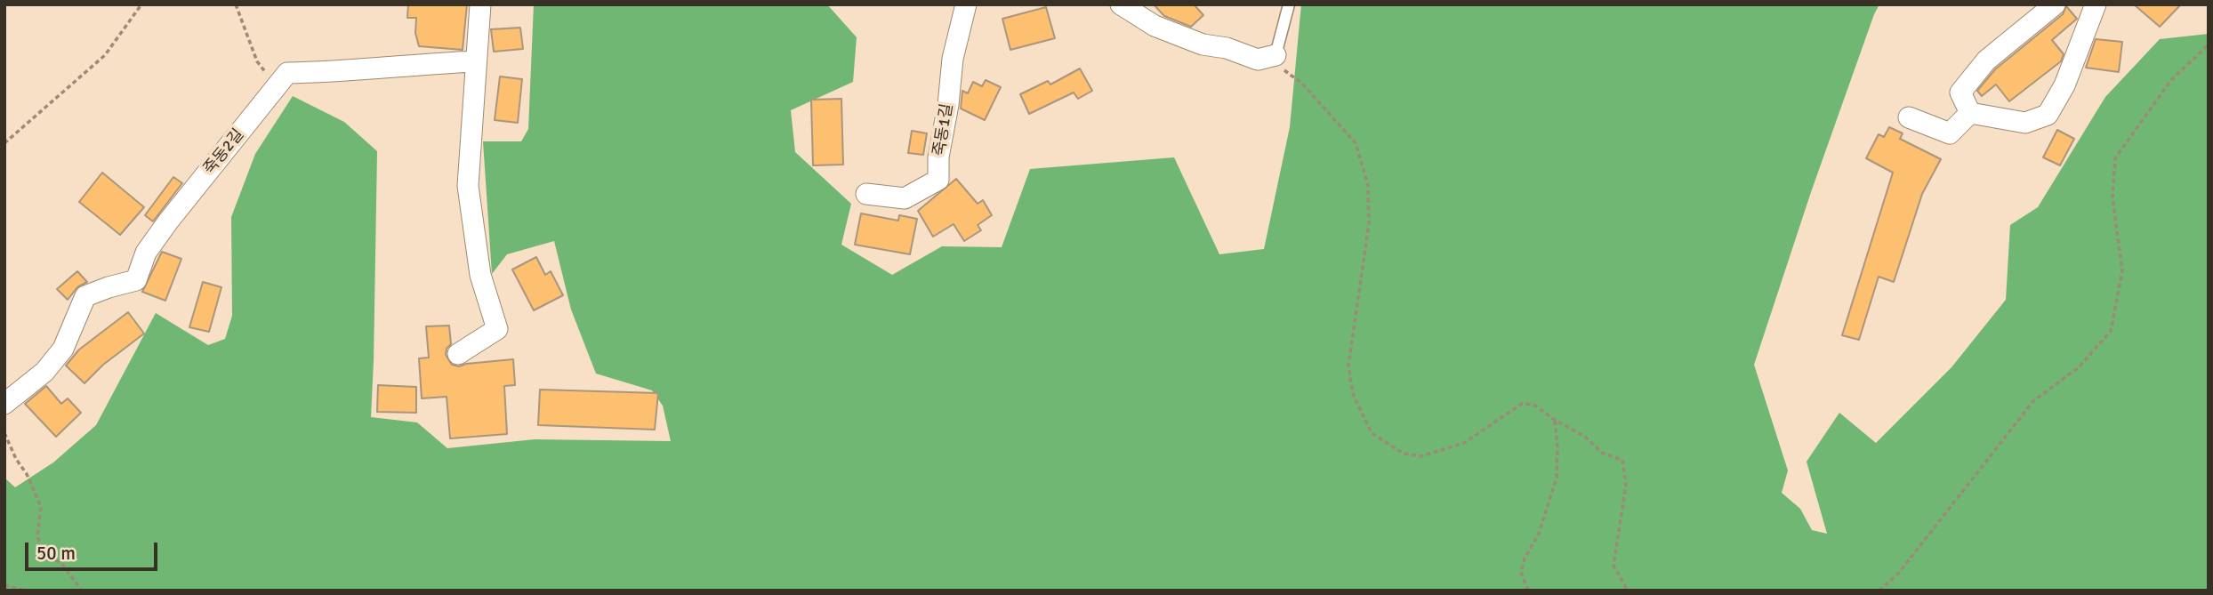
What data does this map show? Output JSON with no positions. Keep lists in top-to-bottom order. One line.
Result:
{"streets":{"street":["죽동1길","죽동2길"]},"scale_bar":"50 m"}
